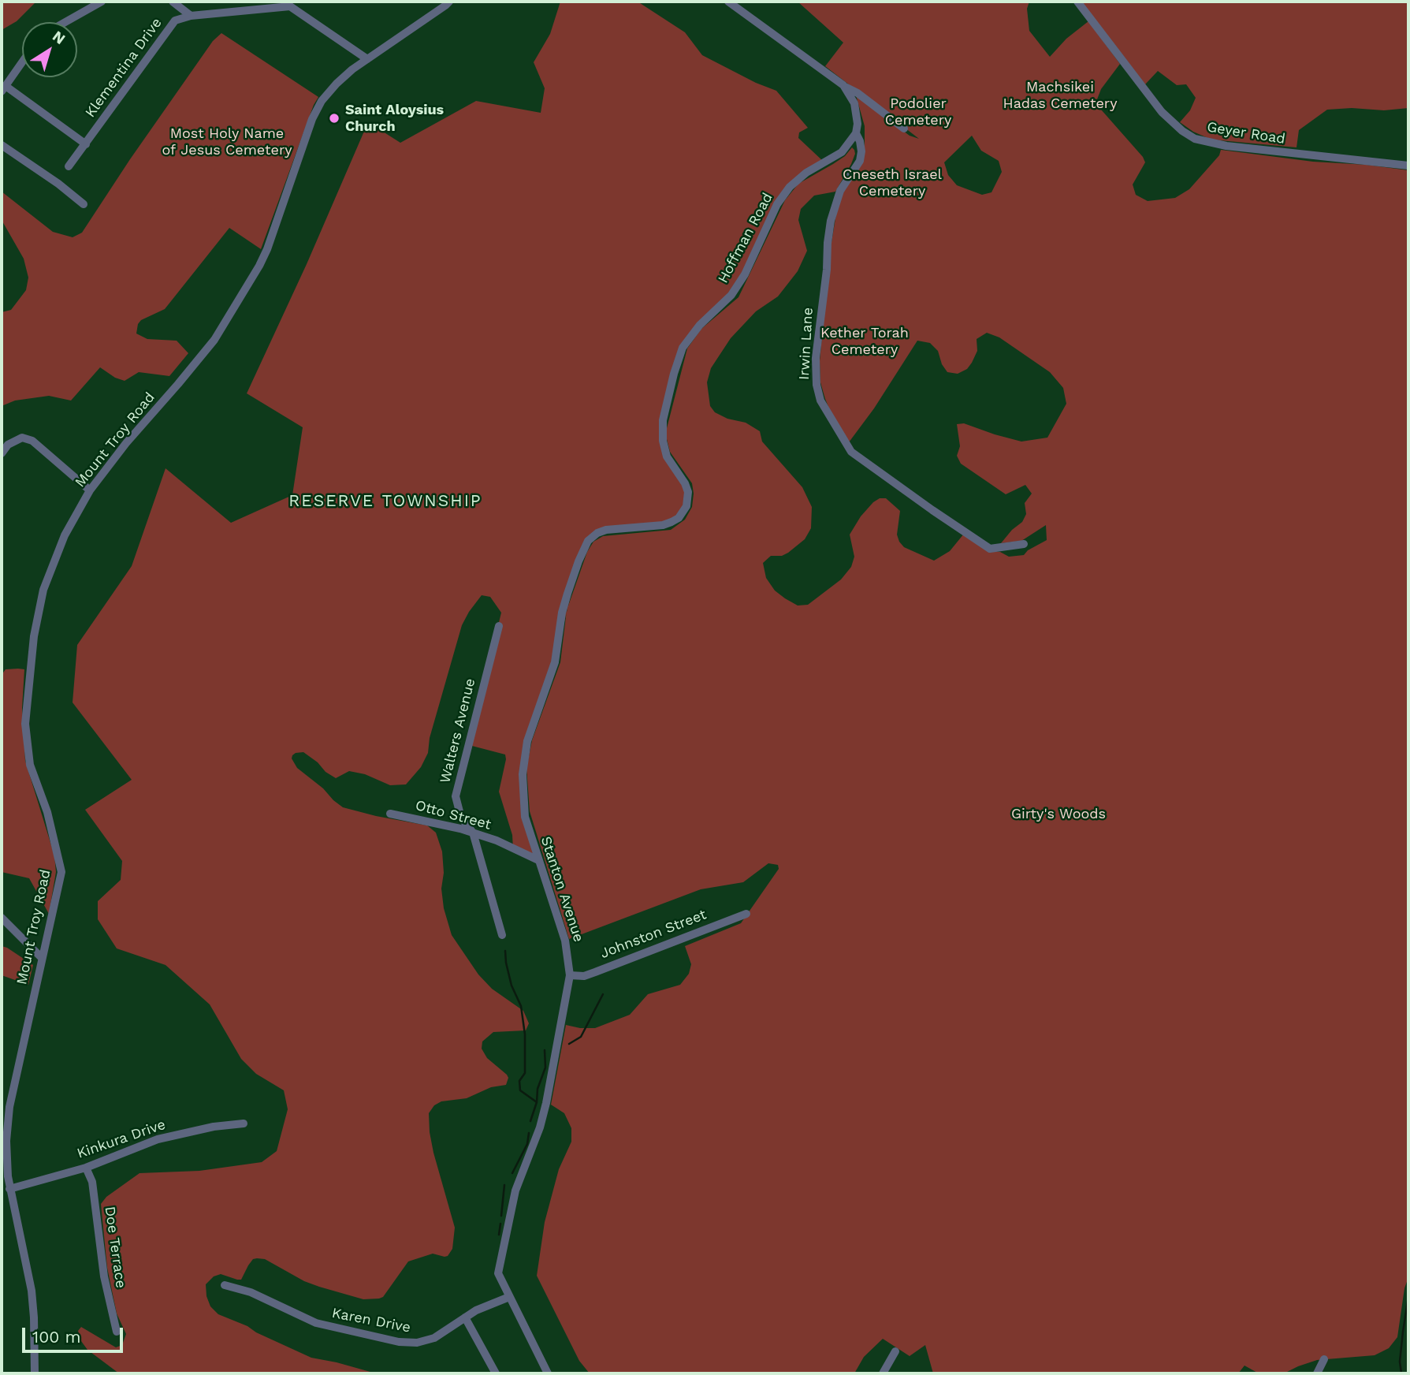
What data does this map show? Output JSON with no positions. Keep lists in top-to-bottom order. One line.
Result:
{"streets":{"street":["Klementina Drive","Geyer Road","Hoffman Road","Irwin Lane","Mount Troy Road","Walters Avenue","Otto Street","Stanton Avenue","Johnston Street","Kinkura Drive","Doe Terrace","Karen Drive"]},"crossings":[["Klementina Drive","Mount Troy Road"],["Hoffman Road","Irwin Lane"],["Hoffman Road","Stanton Avenue"],["Mount Troy Road","Kinkura Drive"],["Walters Avenue","Otto Street"],["Otto Street","Stanton Avenue"],["Stanton Avenue","Johnston Street"],["Stanton Avenue","Karen Drive"],["Kinkura Drive","Doe Terrace"]],"districts":["RESERVE TOWNSHIP"],"parks":["Machsikei Hadas Cemetery","Podolier Cemetery","Most Holy Name of Jesus Cemetery","Cneseth Israel Cemetery","Kether Torah Cemetery","Girty's Woods"],"places":["Saint Aloysius Church"],"scale_bar":"100 m","north":"top right"}
